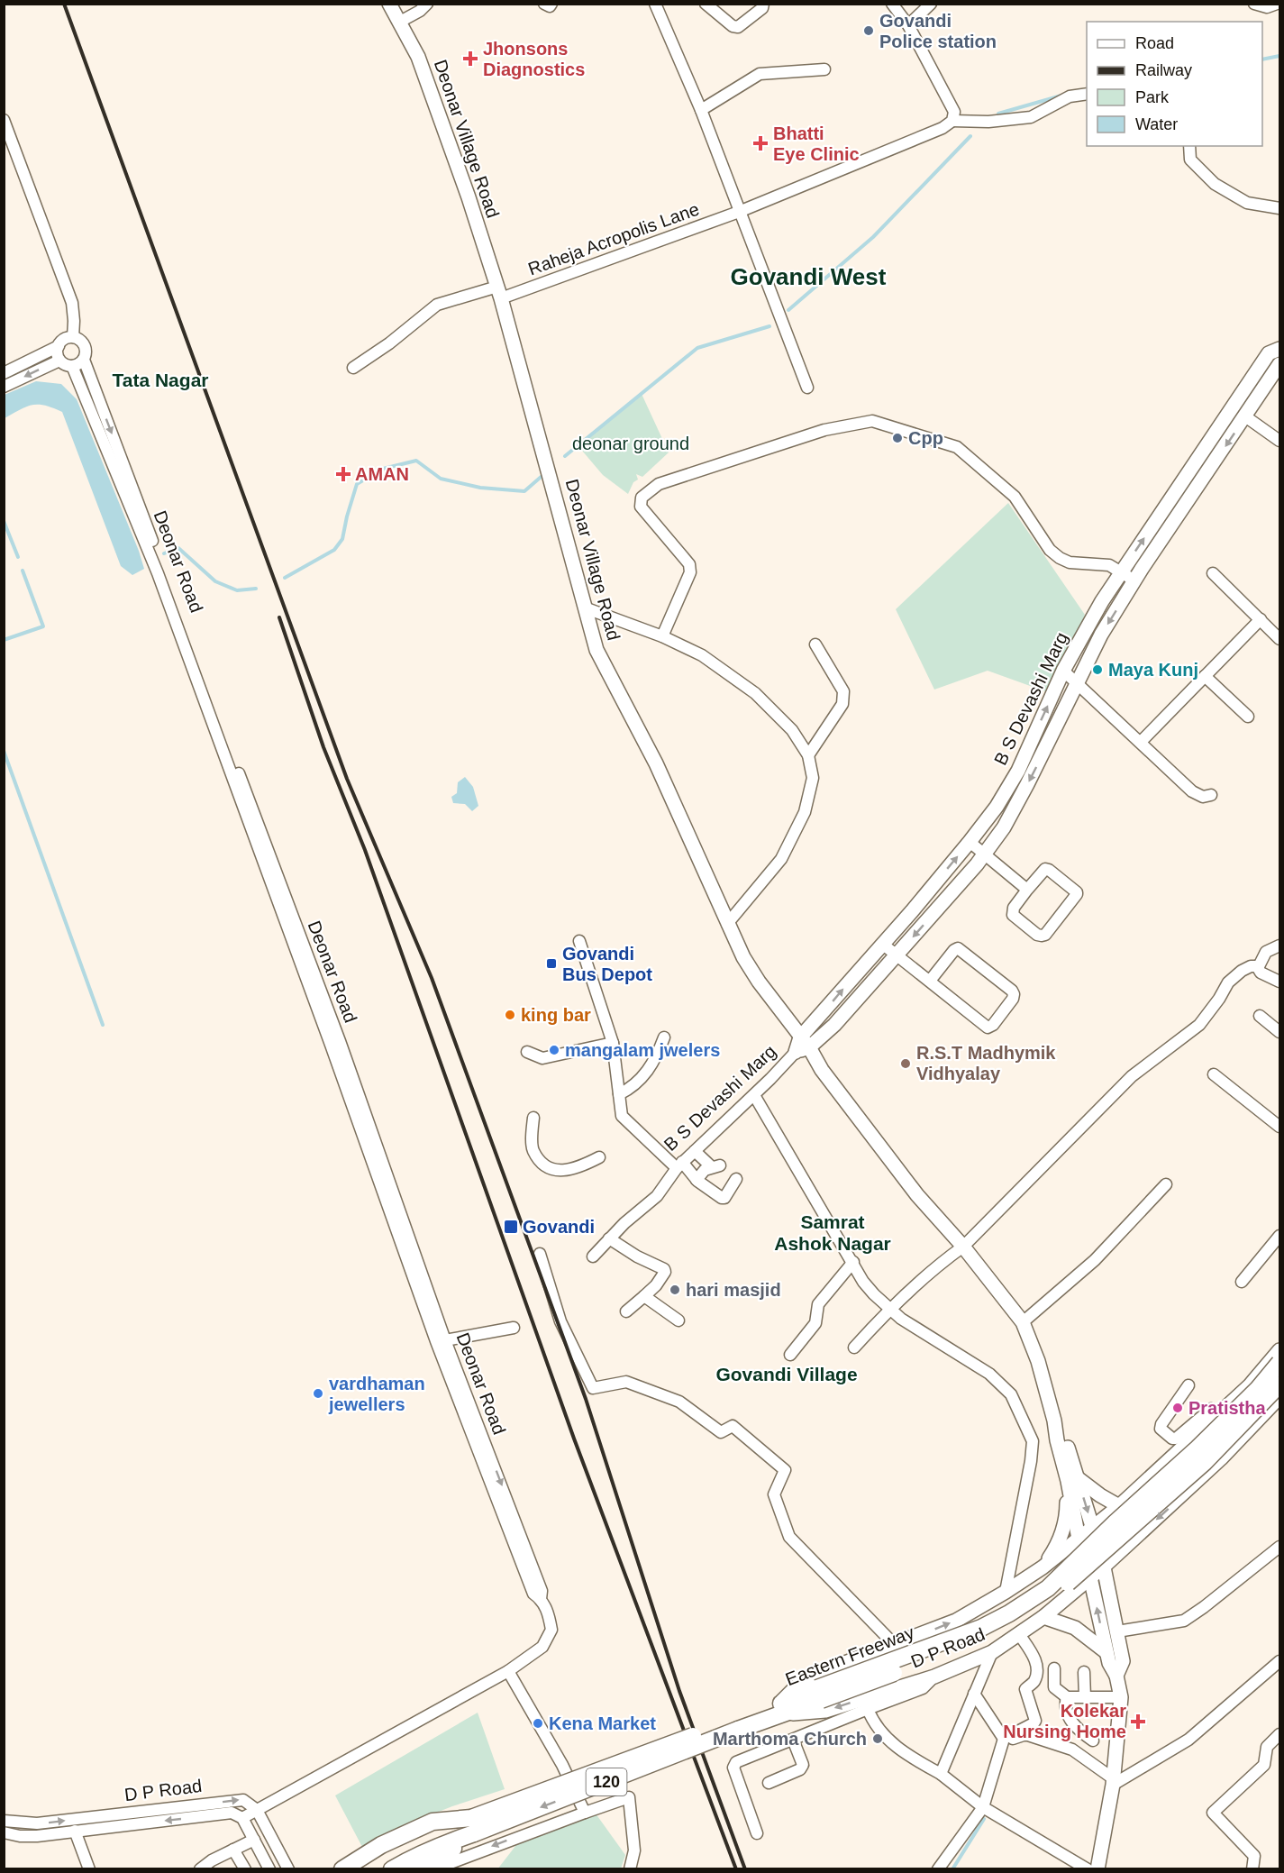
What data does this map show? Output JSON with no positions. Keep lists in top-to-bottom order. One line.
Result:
{"streets":{"highway":["Eastern Freeway","120"],"main road":["Deonar Village Road","B S Devashi Marg","D P Road"],"street":["Raheja Acropolis Lane","Deonar Road"]},"crossings":[["Deonar Village Road","Raheja Acropolis Lane"],["Deonar Village Road","B S Devashi Marg"],["Deonar Road","D P Road"],["D P Road","Eastern Freeway"]],"districts":["Govandi West","Tata Nagar","Samrat Ashok Nagar","Govandi Village"],"parks":["deonar ground"],"places":{"other":["Govandi Police station","Cpp","Maya Kunj","king bar","mangalam jwelers","R.S.T Madhymik Vidhyalay","hari masjid","vardhaman jewellers","Pratistha","Kena Market","Marthoma Church"],"health":["Jhonsons Diagnostics","Bhatti Eye Clinic","AMAN","Kolekar Nursing Home"],"transit":["Govandi Bus Depot","Govandi"]},"legend":["Road","Railway","Park","Water"]}
